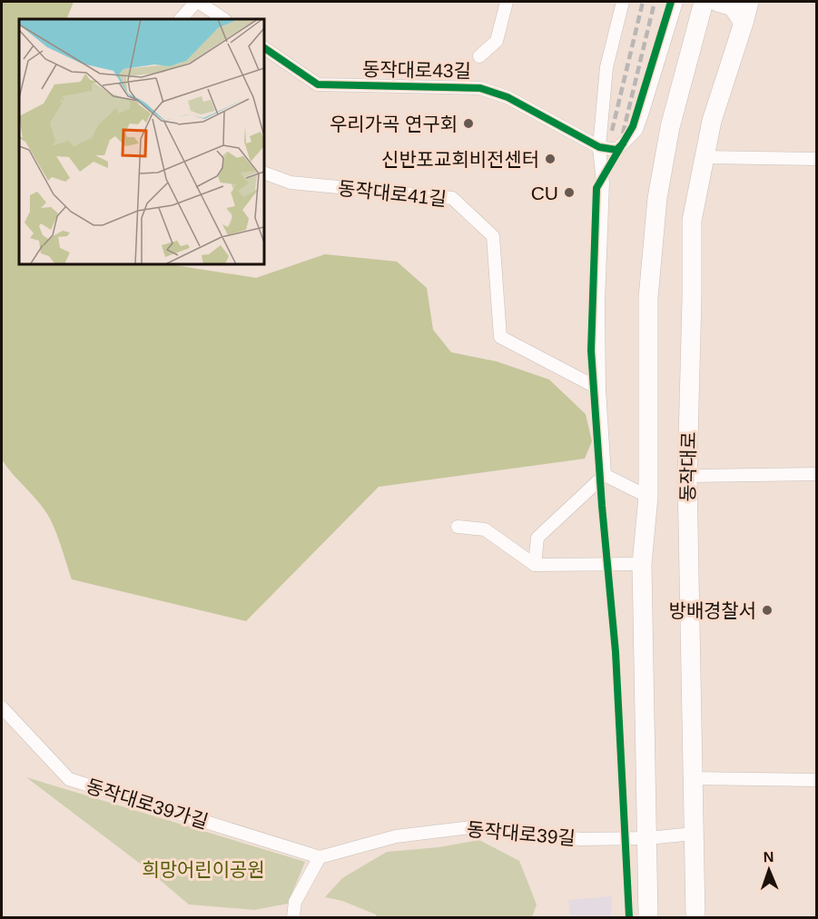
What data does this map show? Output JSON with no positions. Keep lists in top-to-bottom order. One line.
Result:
{"streets":{"main road":["동작대로"],"street":["동작대로43길","동작대로41길","동작대로39가길","동작대로39길"]},"crossings":[["동작대로","동작대로39길"],["동작대로39가길","동작대로39길"]],"parks":["희망어린이공원"],"places":["우리가곡 연구회","신반포교회비전센터","CU","방배경찰서"],"north":"top"}
